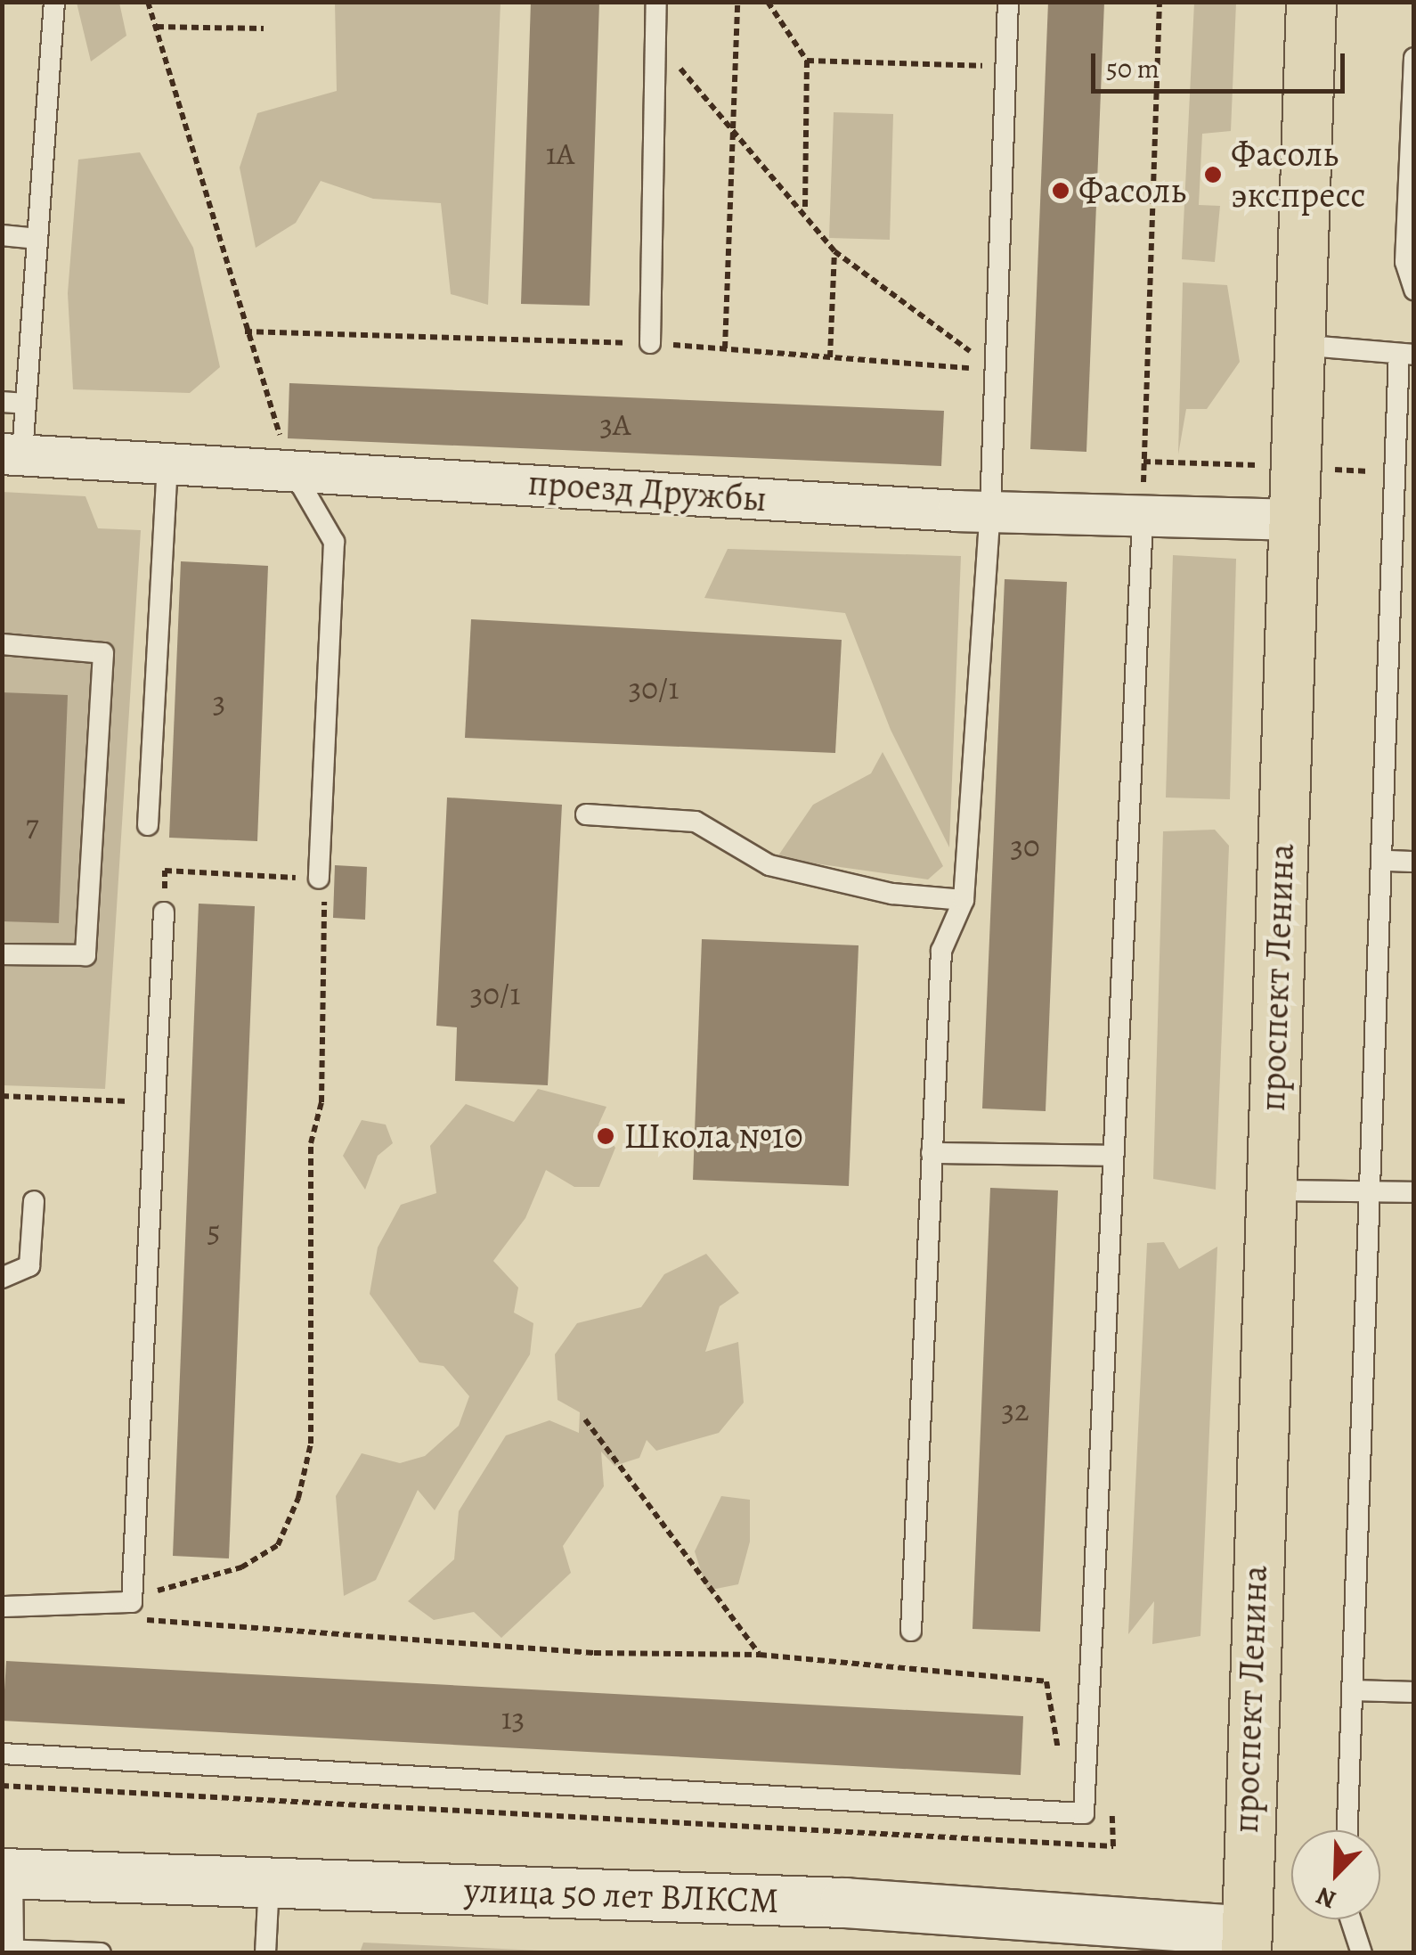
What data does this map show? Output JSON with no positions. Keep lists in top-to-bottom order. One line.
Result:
{"streets":{"main road":["проспект Ленина","улица 50 лет ВЛКСМ"],"street":["проезд Дружбы"]},"crossings":[["проезд Дружбы","проспект Ленина"],["проспект Ленина","улица 50 лет ВЛКСМ"]],"places":["Фасоль экспресс","Фасоль","Школа №10"],"house_numbers":["1А","3А","30/1","3","7","30","30/1","5","32","13"],"scale_bar":"50 m","north":"bottom left"}
